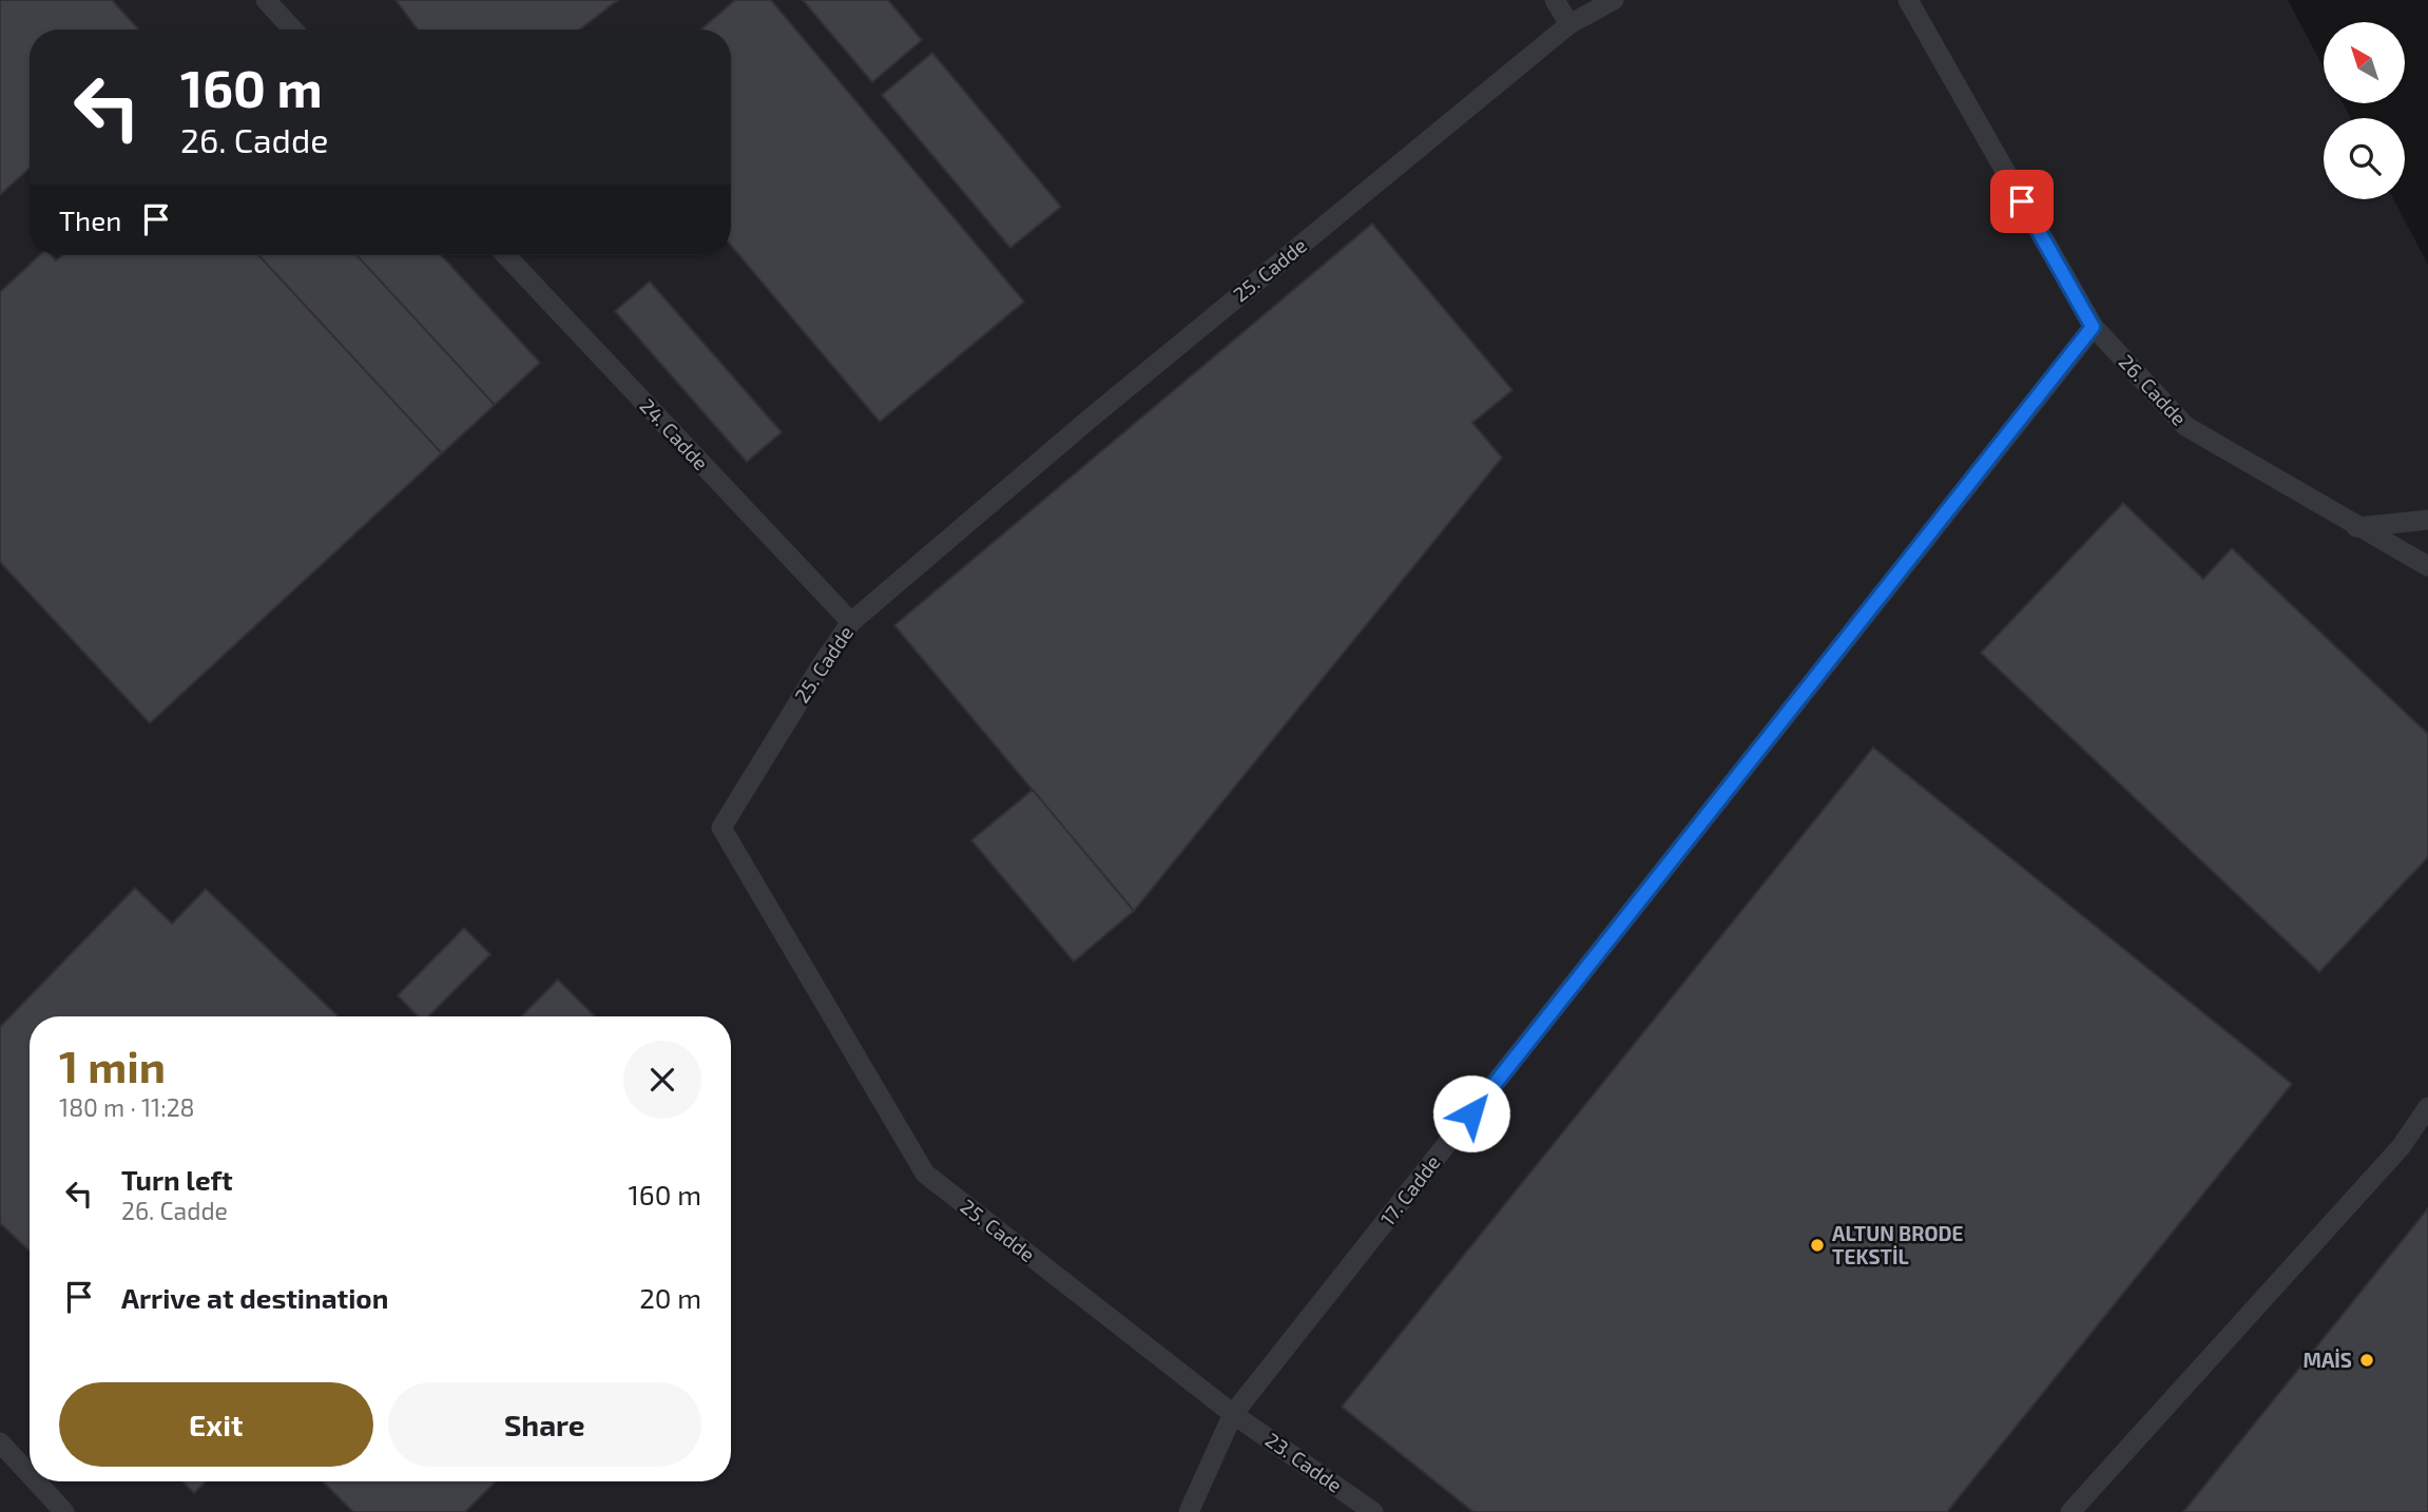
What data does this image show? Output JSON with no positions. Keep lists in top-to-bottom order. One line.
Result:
{"streets":{"lane":["25. Cadde","26. Cadde","24. Cadde","17. Cadde","23. Cadde"]},"crossings":[["25. Cadde","24. Cadde"],["25. Cadde","17. Cadde"],["25. Cadde","23. Cadde"],["26. Cadde","17. Cadde"],["17. Cadde","23. Cadde"]],"places":["ALTUN BRODE TEKSTİL","MAİS"],"north":"top left","page":{"turn":["160 m","26. Cadde"],"then":"Then","heading":["1 min","180 m · 11:28"],"list":[{"name":"Turn left","note":"26. Cadde","value":"160 m"},{"name":"Arrive at destination","value":"20 m"}],"buttons":["Exit","Share"]}}
